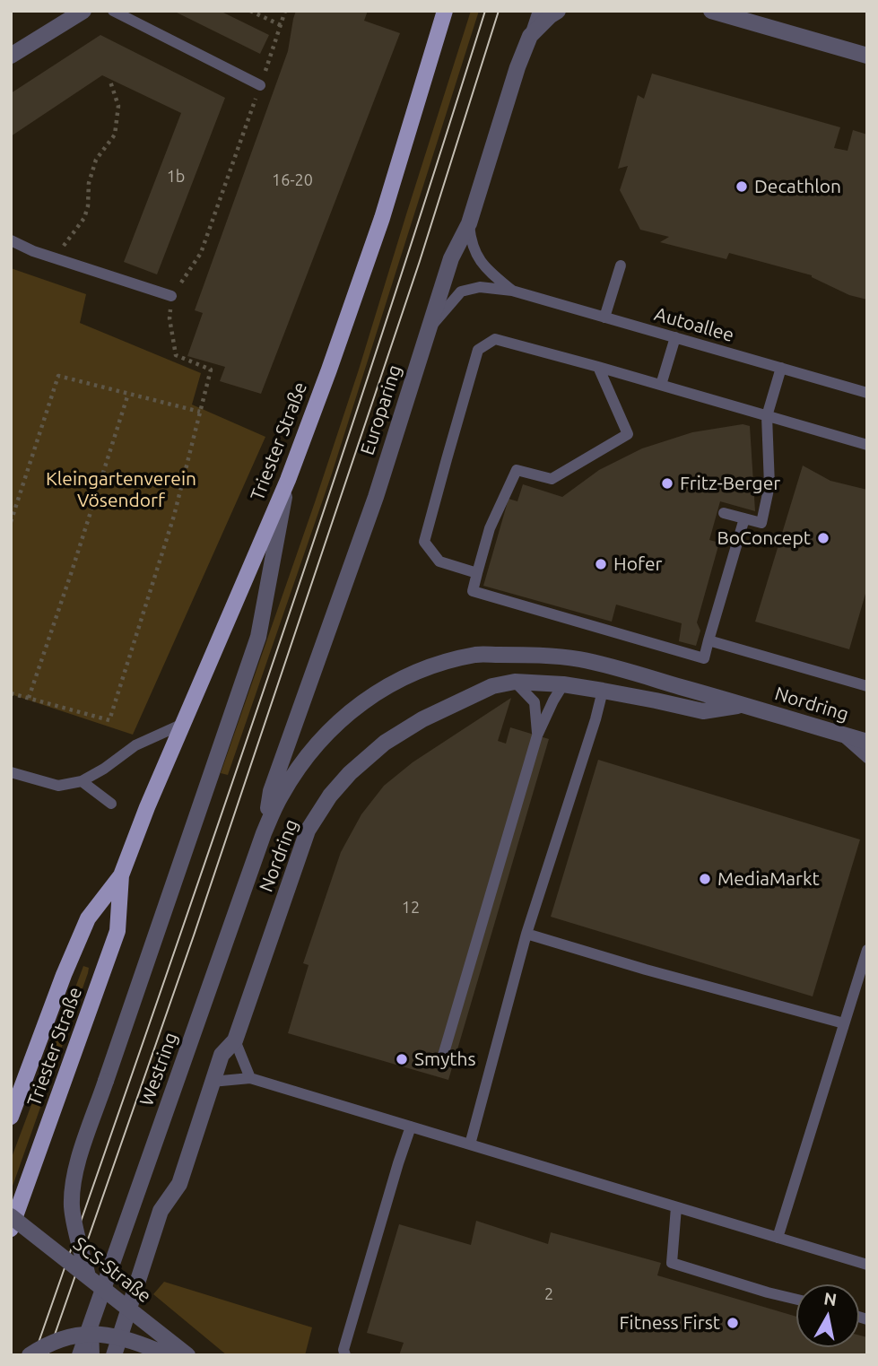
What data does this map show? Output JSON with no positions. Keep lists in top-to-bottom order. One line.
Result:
{"streets":{"main road":["Triester Straße"],"street":["Europaring","Nordring","Westring","SCS-Straße"],"lane":["Autoallee"]},"crossings":[["Autoallee","Europaring"],["Europaring","Nordring"],["Europaring","Westring"],["Nordring","Westring"]],"parks":["Kleingartenverein Vösendorf"],"places":["Decathlon","Fritz-Berger","BoConcept","Hofer","MediaMarkt","Smyths","Fitness First"],"house_numbers":["1b","16-20","12","2"],"north":"top"}
